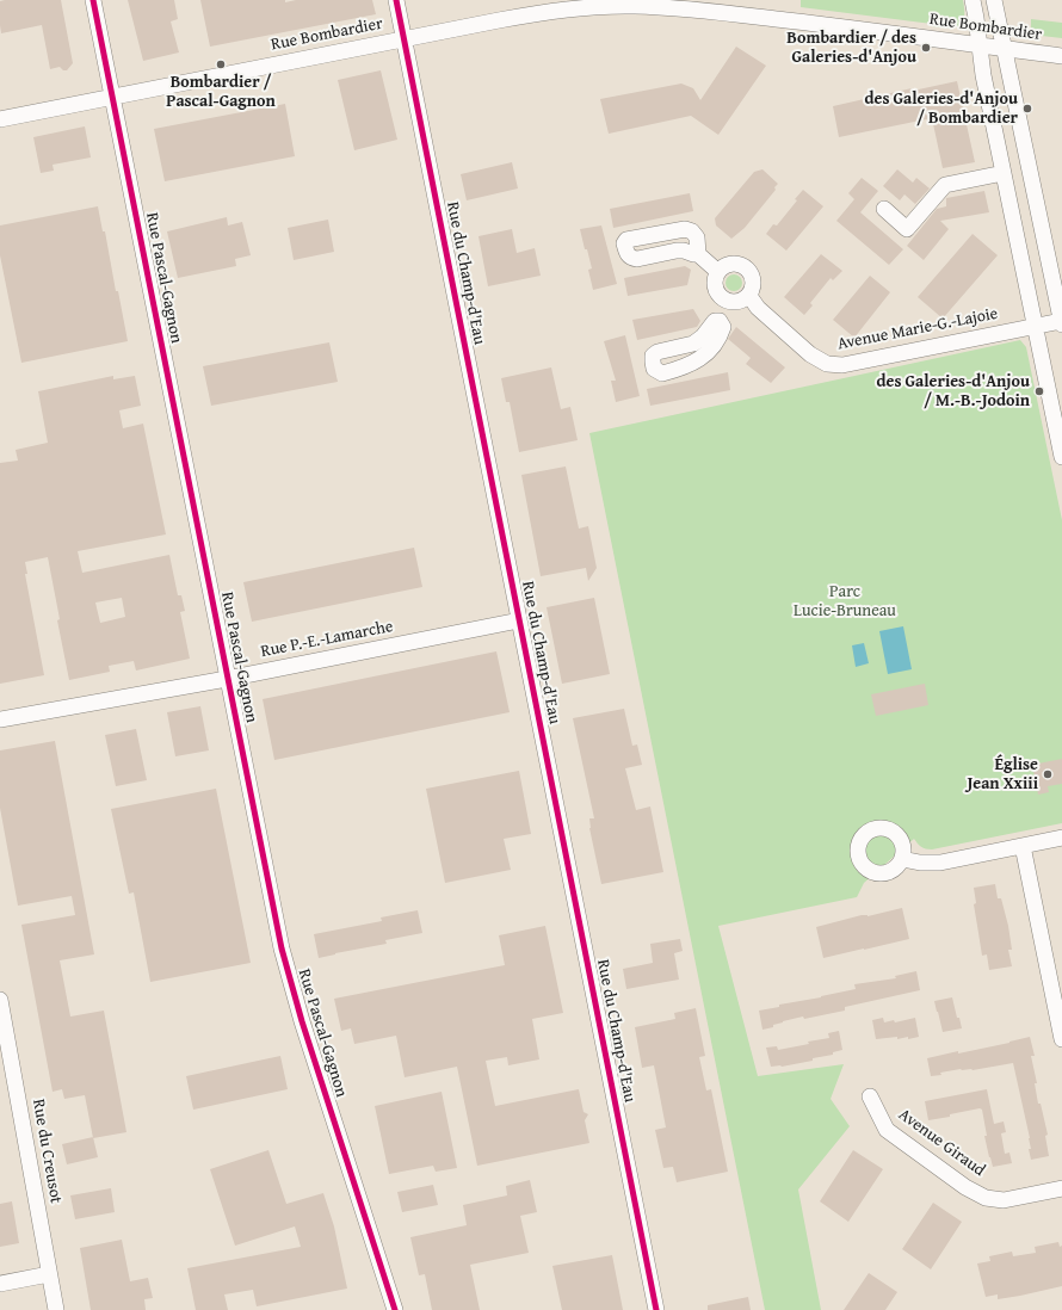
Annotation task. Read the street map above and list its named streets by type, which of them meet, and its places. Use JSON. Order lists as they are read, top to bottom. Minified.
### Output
{"streets":{"street":["Rue Bombardier","Rue du Champ-d'Eau","Rue Pascal-Gagnon","Avenue Marie-G.-Lajoie","Rue P.-E.-Lamarche","Avenue Giraud","Rue du Creusot"]},"crossings":[["Rue Bombardier","Rue du Champ-d'Eau"],["Rue Bombardier","Rue Pascal-Gagnon"],["Rue du Champ-d'Eau","Rue P.-E.-Lamarche"],["Rue Pascal-Gagnon","Rue P.-E.-Lamarche"]],"parks":["Parc Lucie-Bruneau"],"places":["Bombardier / des Galeries-d'Anjou","Bombardier / Pascal-Gagnon","des Galeries-d'Anjou / Bombardier","des Galeries-d'Anjou / M.-B.-Jodoin","Église Jean Xxiii"]}
